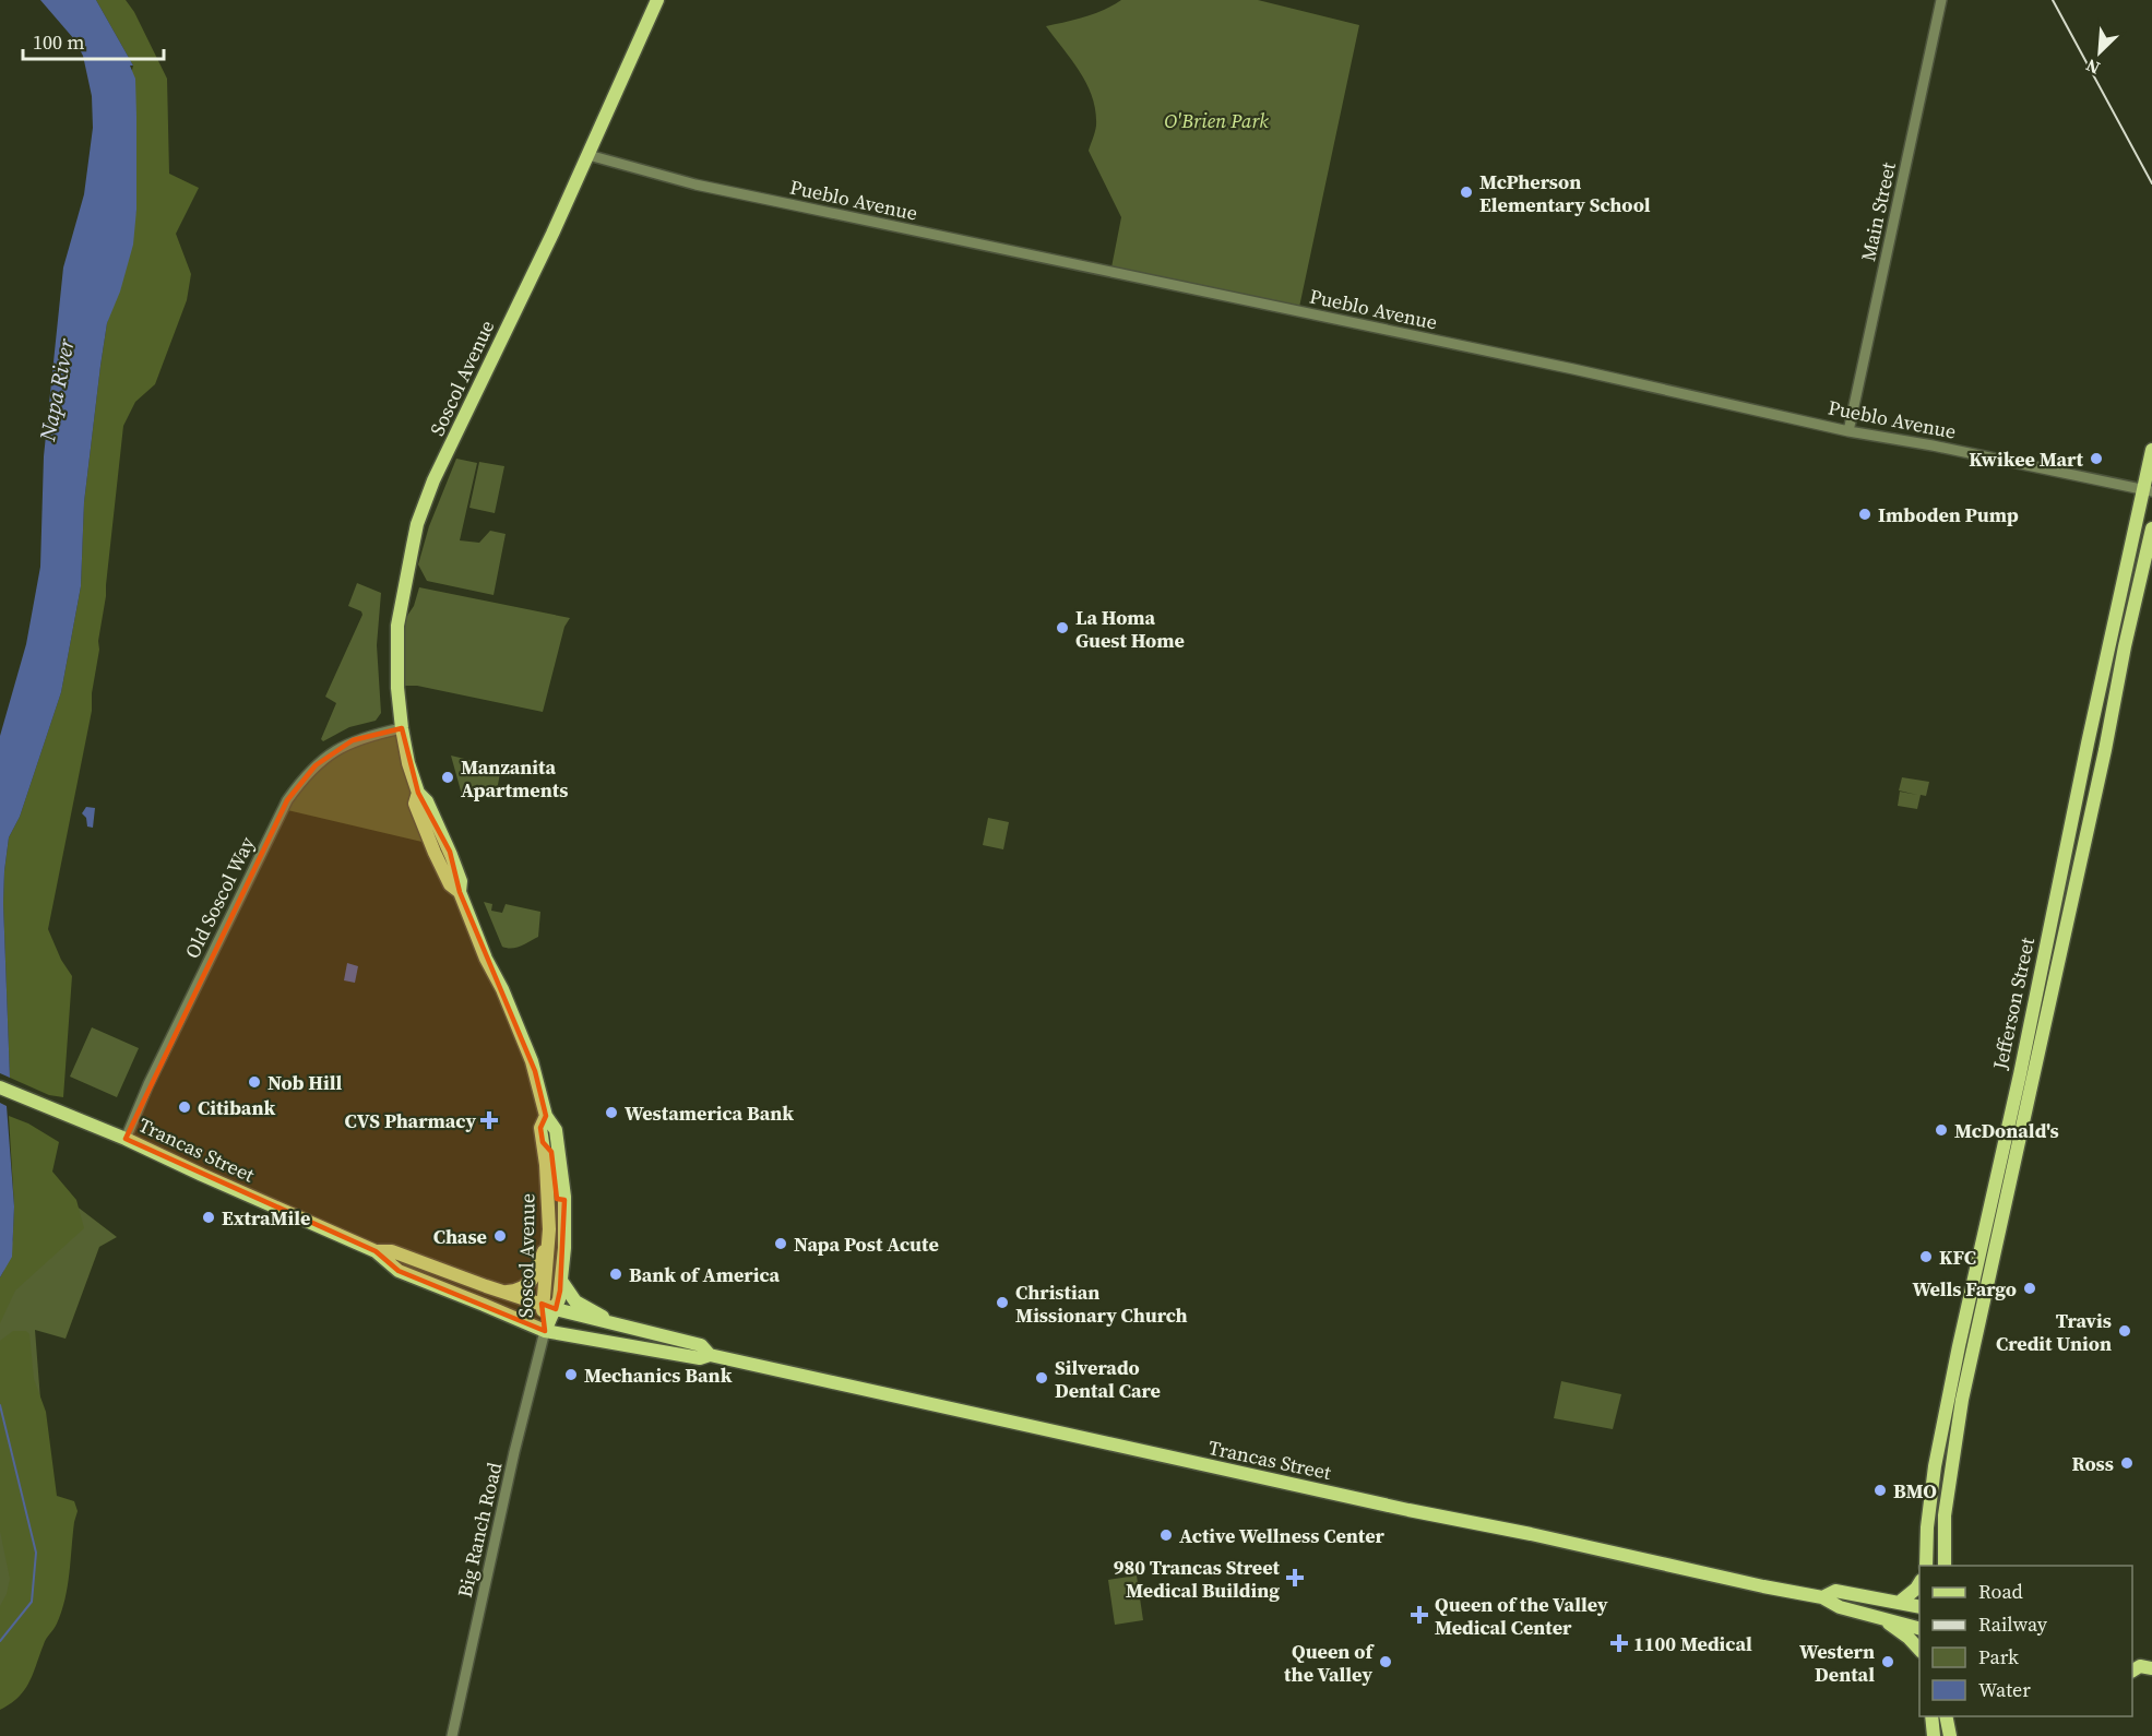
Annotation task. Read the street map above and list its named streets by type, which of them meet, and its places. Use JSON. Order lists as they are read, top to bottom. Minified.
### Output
{"streets":{"main road":["Soscol Avenue","Jefferson Street","Trancas Street"],"street":["Pueblo Avenue","Main Street","Old Soscol Way","Big Ranch Road"]},"crossings":[["Pueblo Avenue","Main Street"],["Pueblo Avenue","Soscol Avenue"],["Pueblo Avenue","Jefferson Street"],["Soscol Avenue","Old Soscol Way"],["Soscol Avenue","Trancas Street"],["Soscol Avenue","Big Ranch Road"],["Old Soscol Way","Trancas Street"],["Trancas Street","Big Ranch Road"]],"water":["Napa River"],"parks":["O'Brien Park"],"places":{"other":["McPherson Elementary School","Kwikee Mart","Imboden Pump","La Homa Guest Home","Manzanita Apartments","Nob Hill","Citibank","Westamerica Bank","McDonald's","ExtraMile","Chase","Napa Post Acute","KFC","Bank of America","Wells Fargo","Christian Missionary Church","Travis Credit Union","Mechanics Bank","Silverado Dental Care","Ross","BMO","Active Wellness Center","Queen of the Valley","Western Dental"],"health":["CVS Pharmacy","980 Trancas Street Medical Building","Queen of the Valley Medical Center","1100 Medical"]},"legend":["Road","Railway","Park","Water"],"scale_bar":"100 m","north":"bottom left"}
